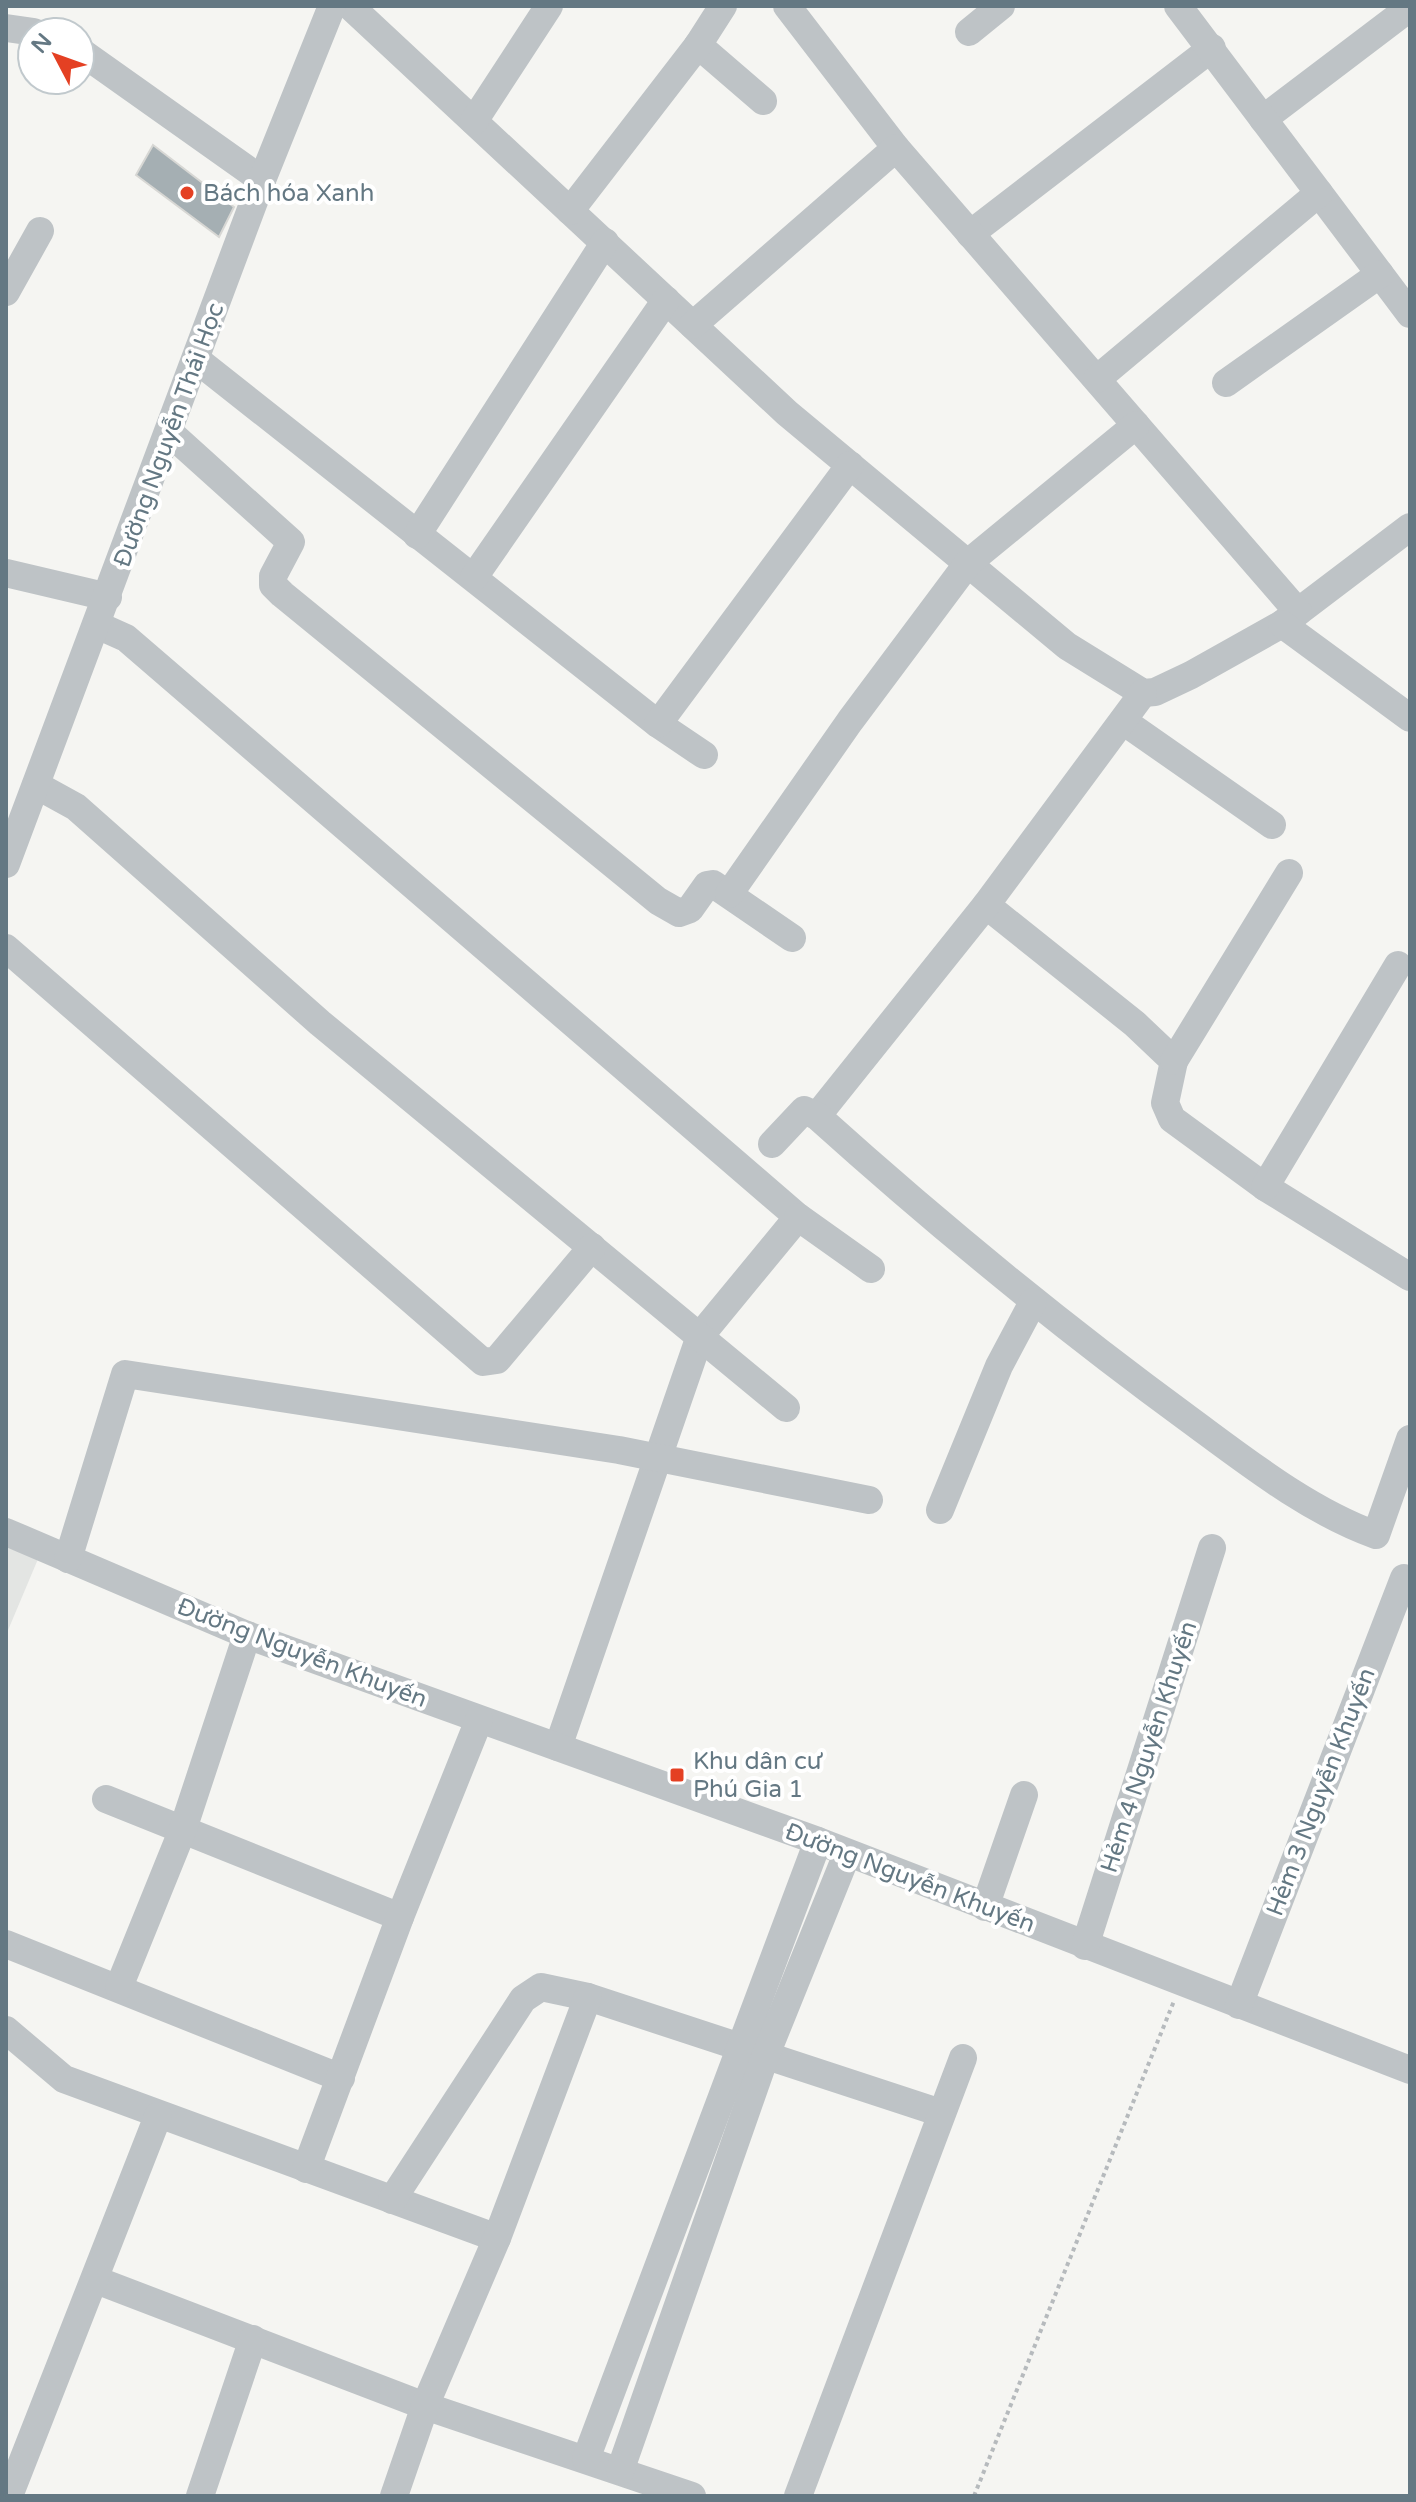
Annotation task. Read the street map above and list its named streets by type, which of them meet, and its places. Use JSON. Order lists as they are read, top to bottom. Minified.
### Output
{"streets":{"street":["Đường Nguyễn Thái Học","Đường Nguyễn Khuyến","Hẻm 4 Nguyễn Khuyến","Hẻm 3 Nguyễn Khuyến"]},"crossings":[["Đường Nguyễn Khuyến","Hẻm 4 Nguyễn Khuyến"],["Đường Nguyễn Khuyến","Hẻm 3 Nguyễn Khuyến"]],"places":{"other":["Bách hóa Xanh"],"transit":["Khu dân cư Phú Gia 1"]},"north":"top left"}
